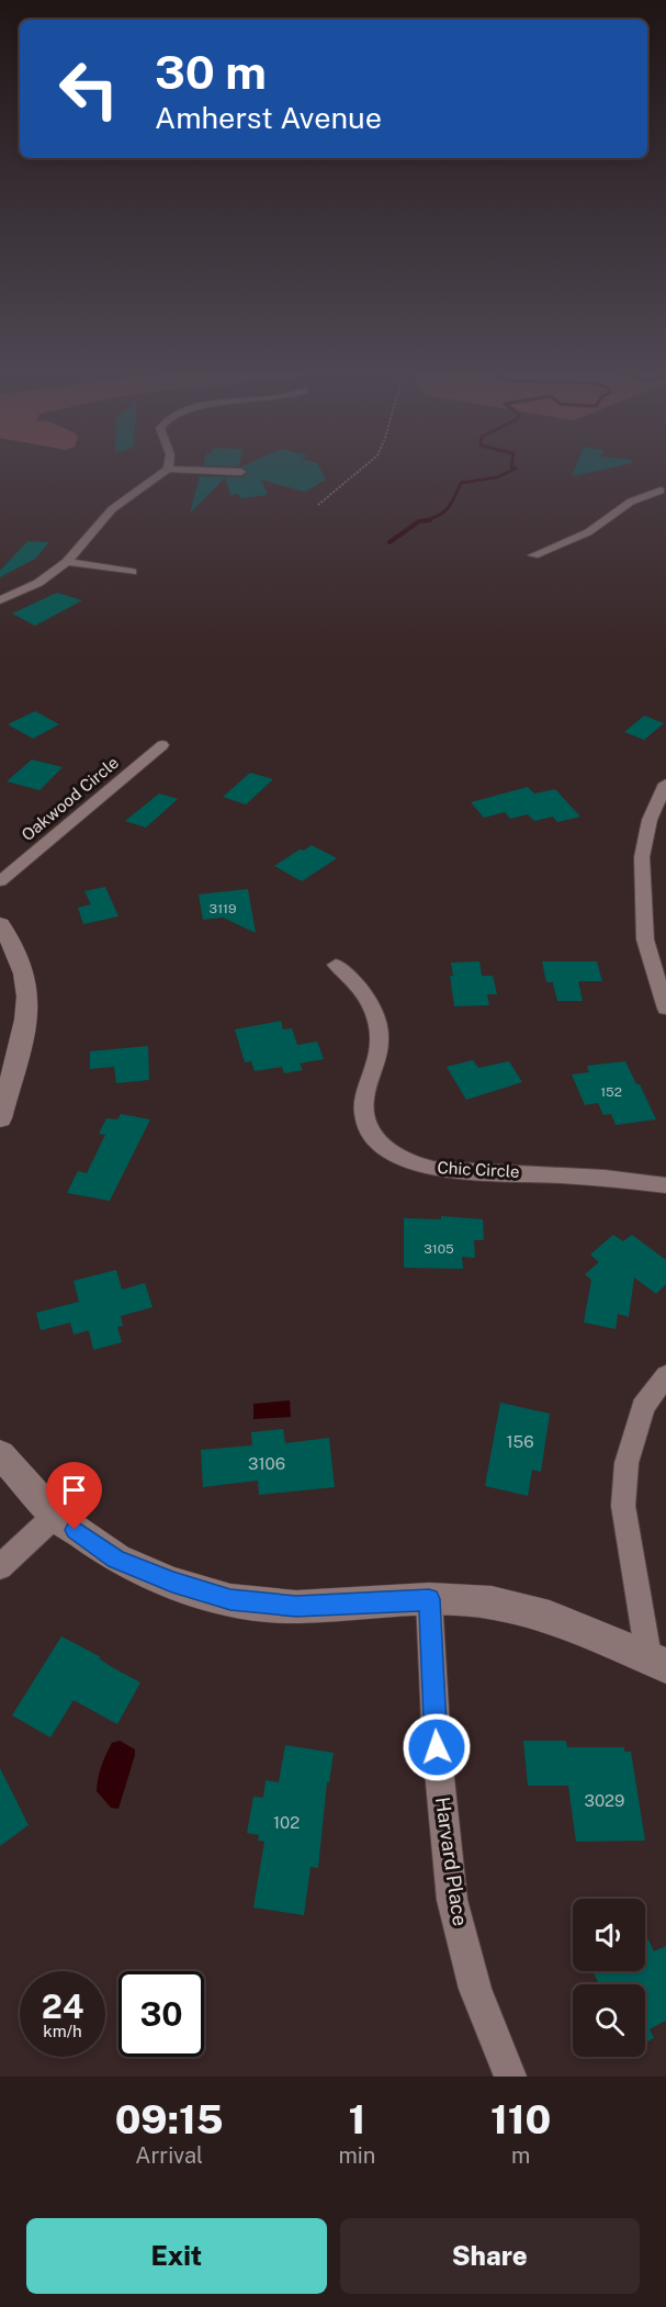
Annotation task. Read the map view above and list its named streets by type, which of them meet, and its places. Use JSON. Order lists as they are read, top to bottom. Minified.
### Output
{"streets":{"street":["Oakwood Circle","Chic Circle","Harvard Place"]},"house_numbers":["3119","152","3105","156","3106","3029","102"],"page":{"turn":["30 m","Amherst Avenue"],"speed":"24 km/h","limit":"30","eta":["09:15","Arrival","1","min","110","m"],"buttons":["Exit","Share"]}}
